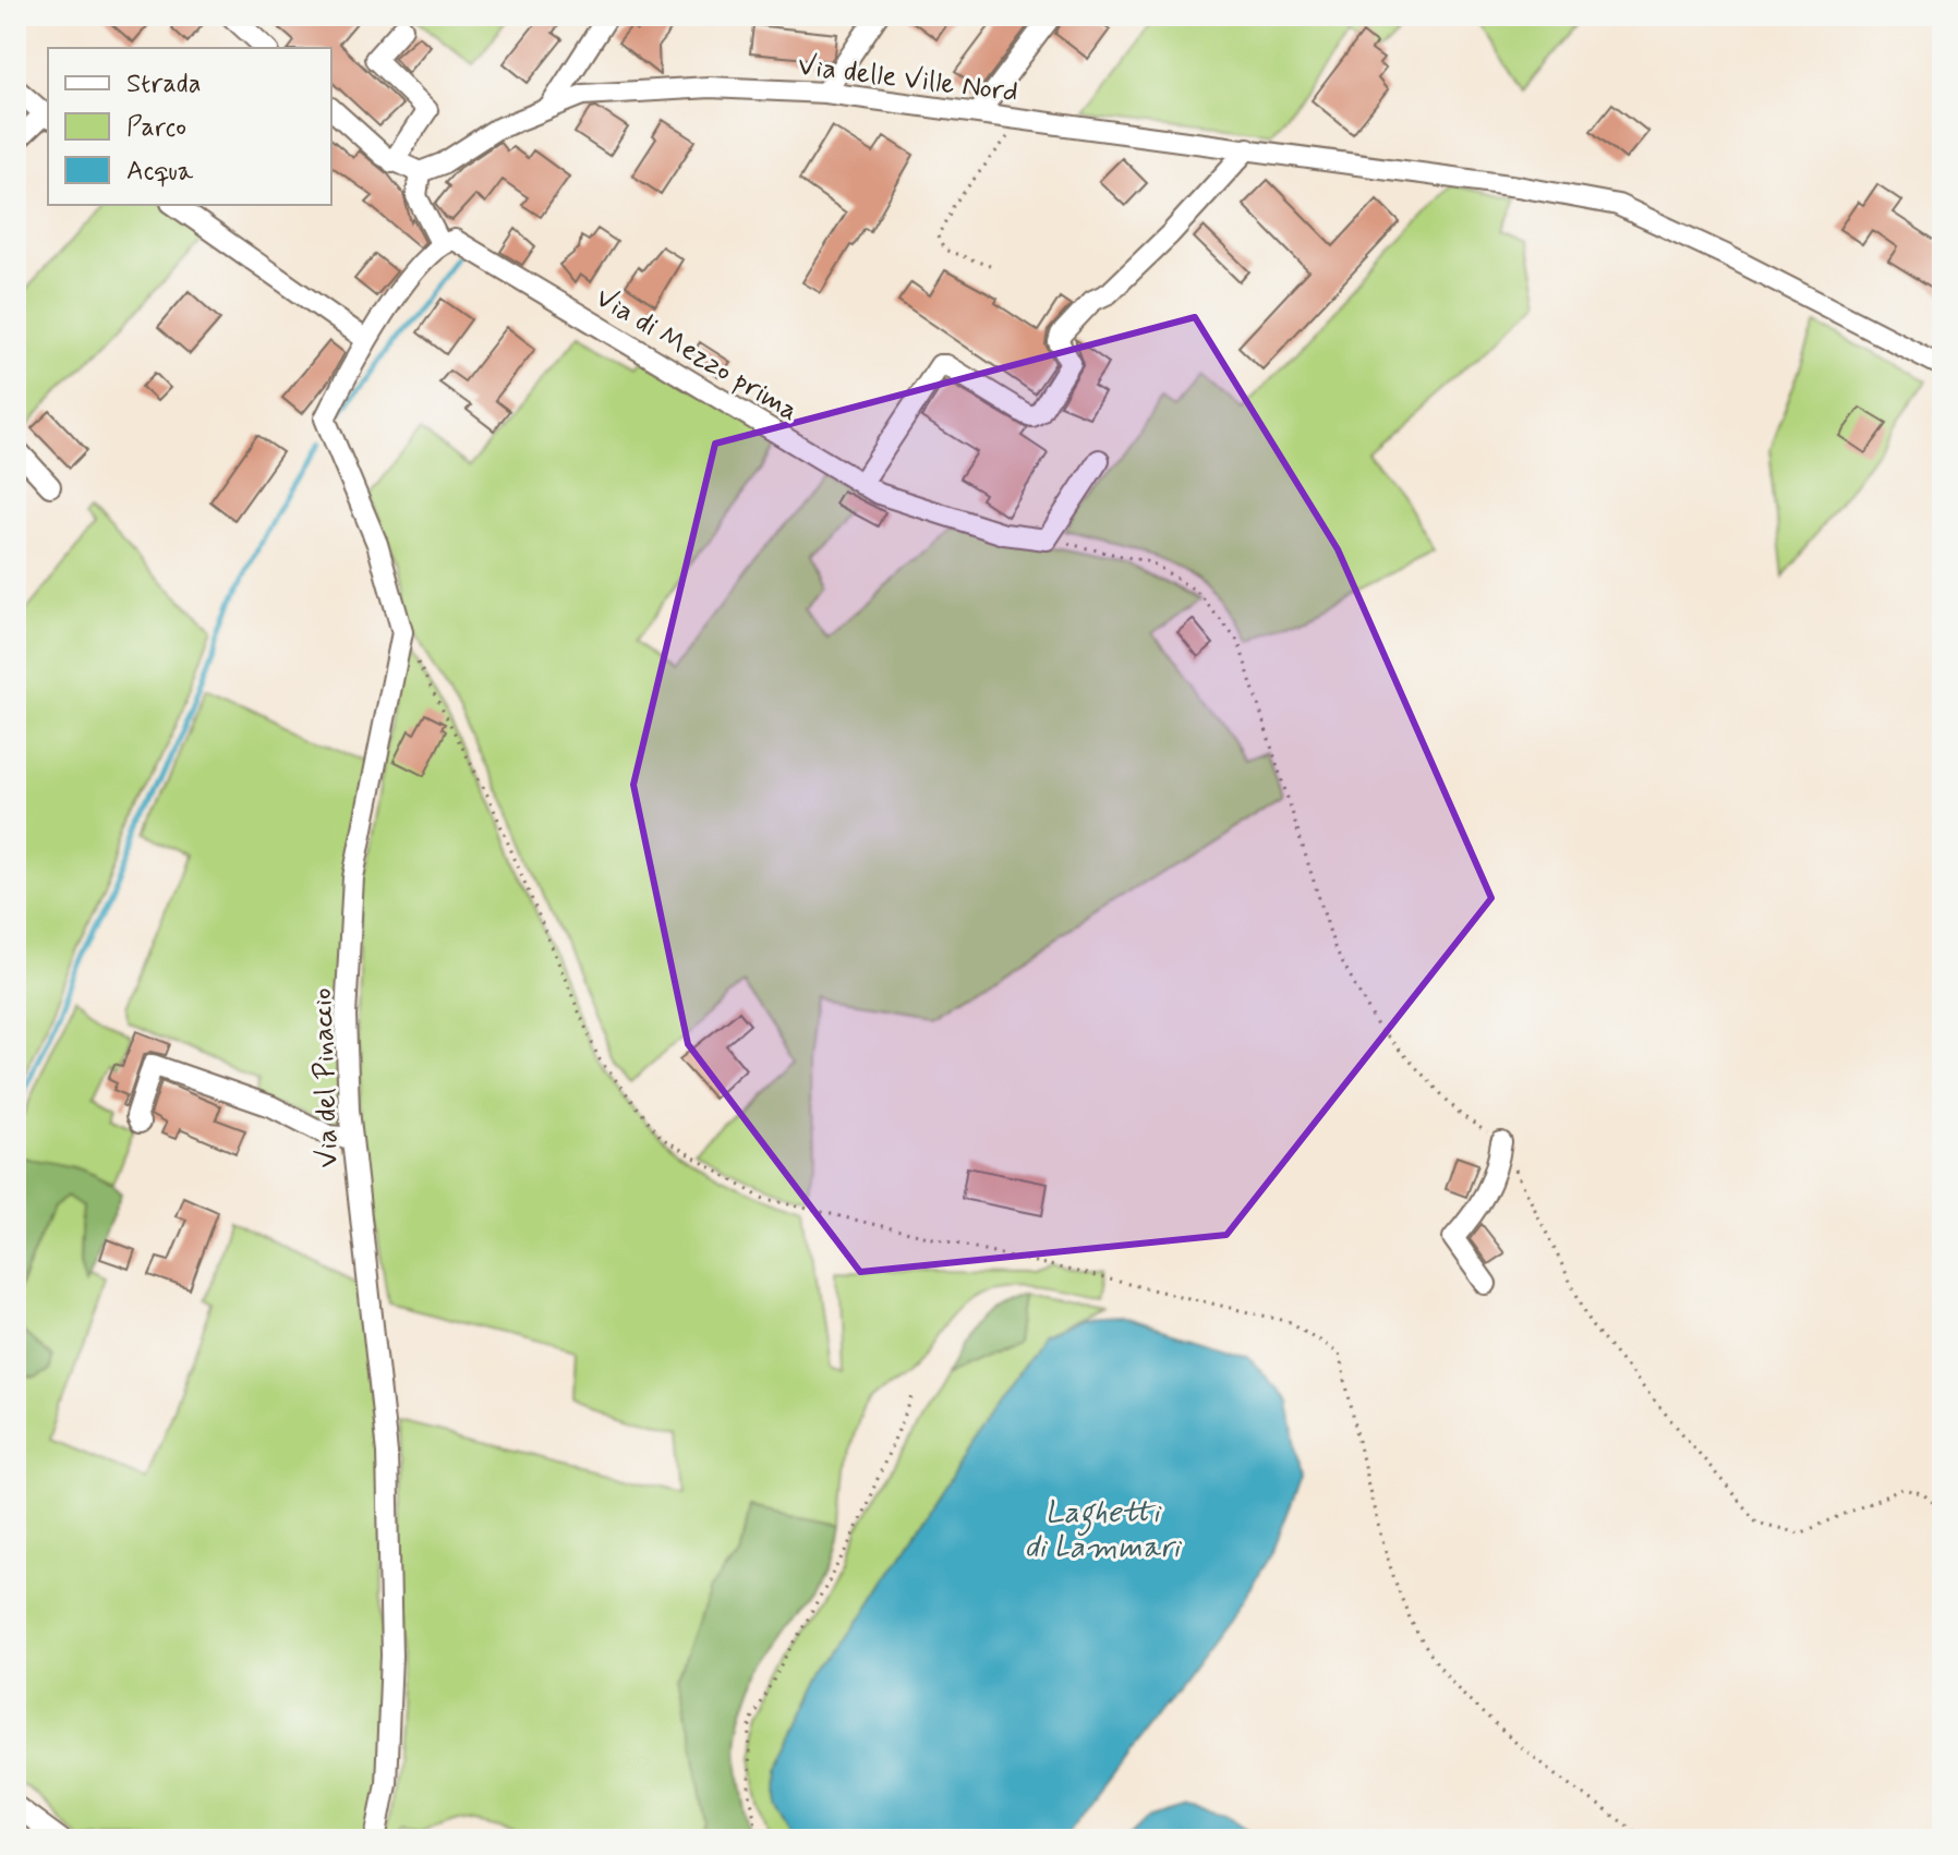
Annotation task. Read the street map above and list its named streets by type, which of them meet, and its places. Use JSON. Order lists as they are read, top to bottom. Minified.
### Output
{"streets":{"street":["Via delle Ville Nord","Via di Mezzo prima","Via del Pinaccio"]},"water":["Laghetti di Lammari"],"legend":["Strada","Parco","Acqua"]}
